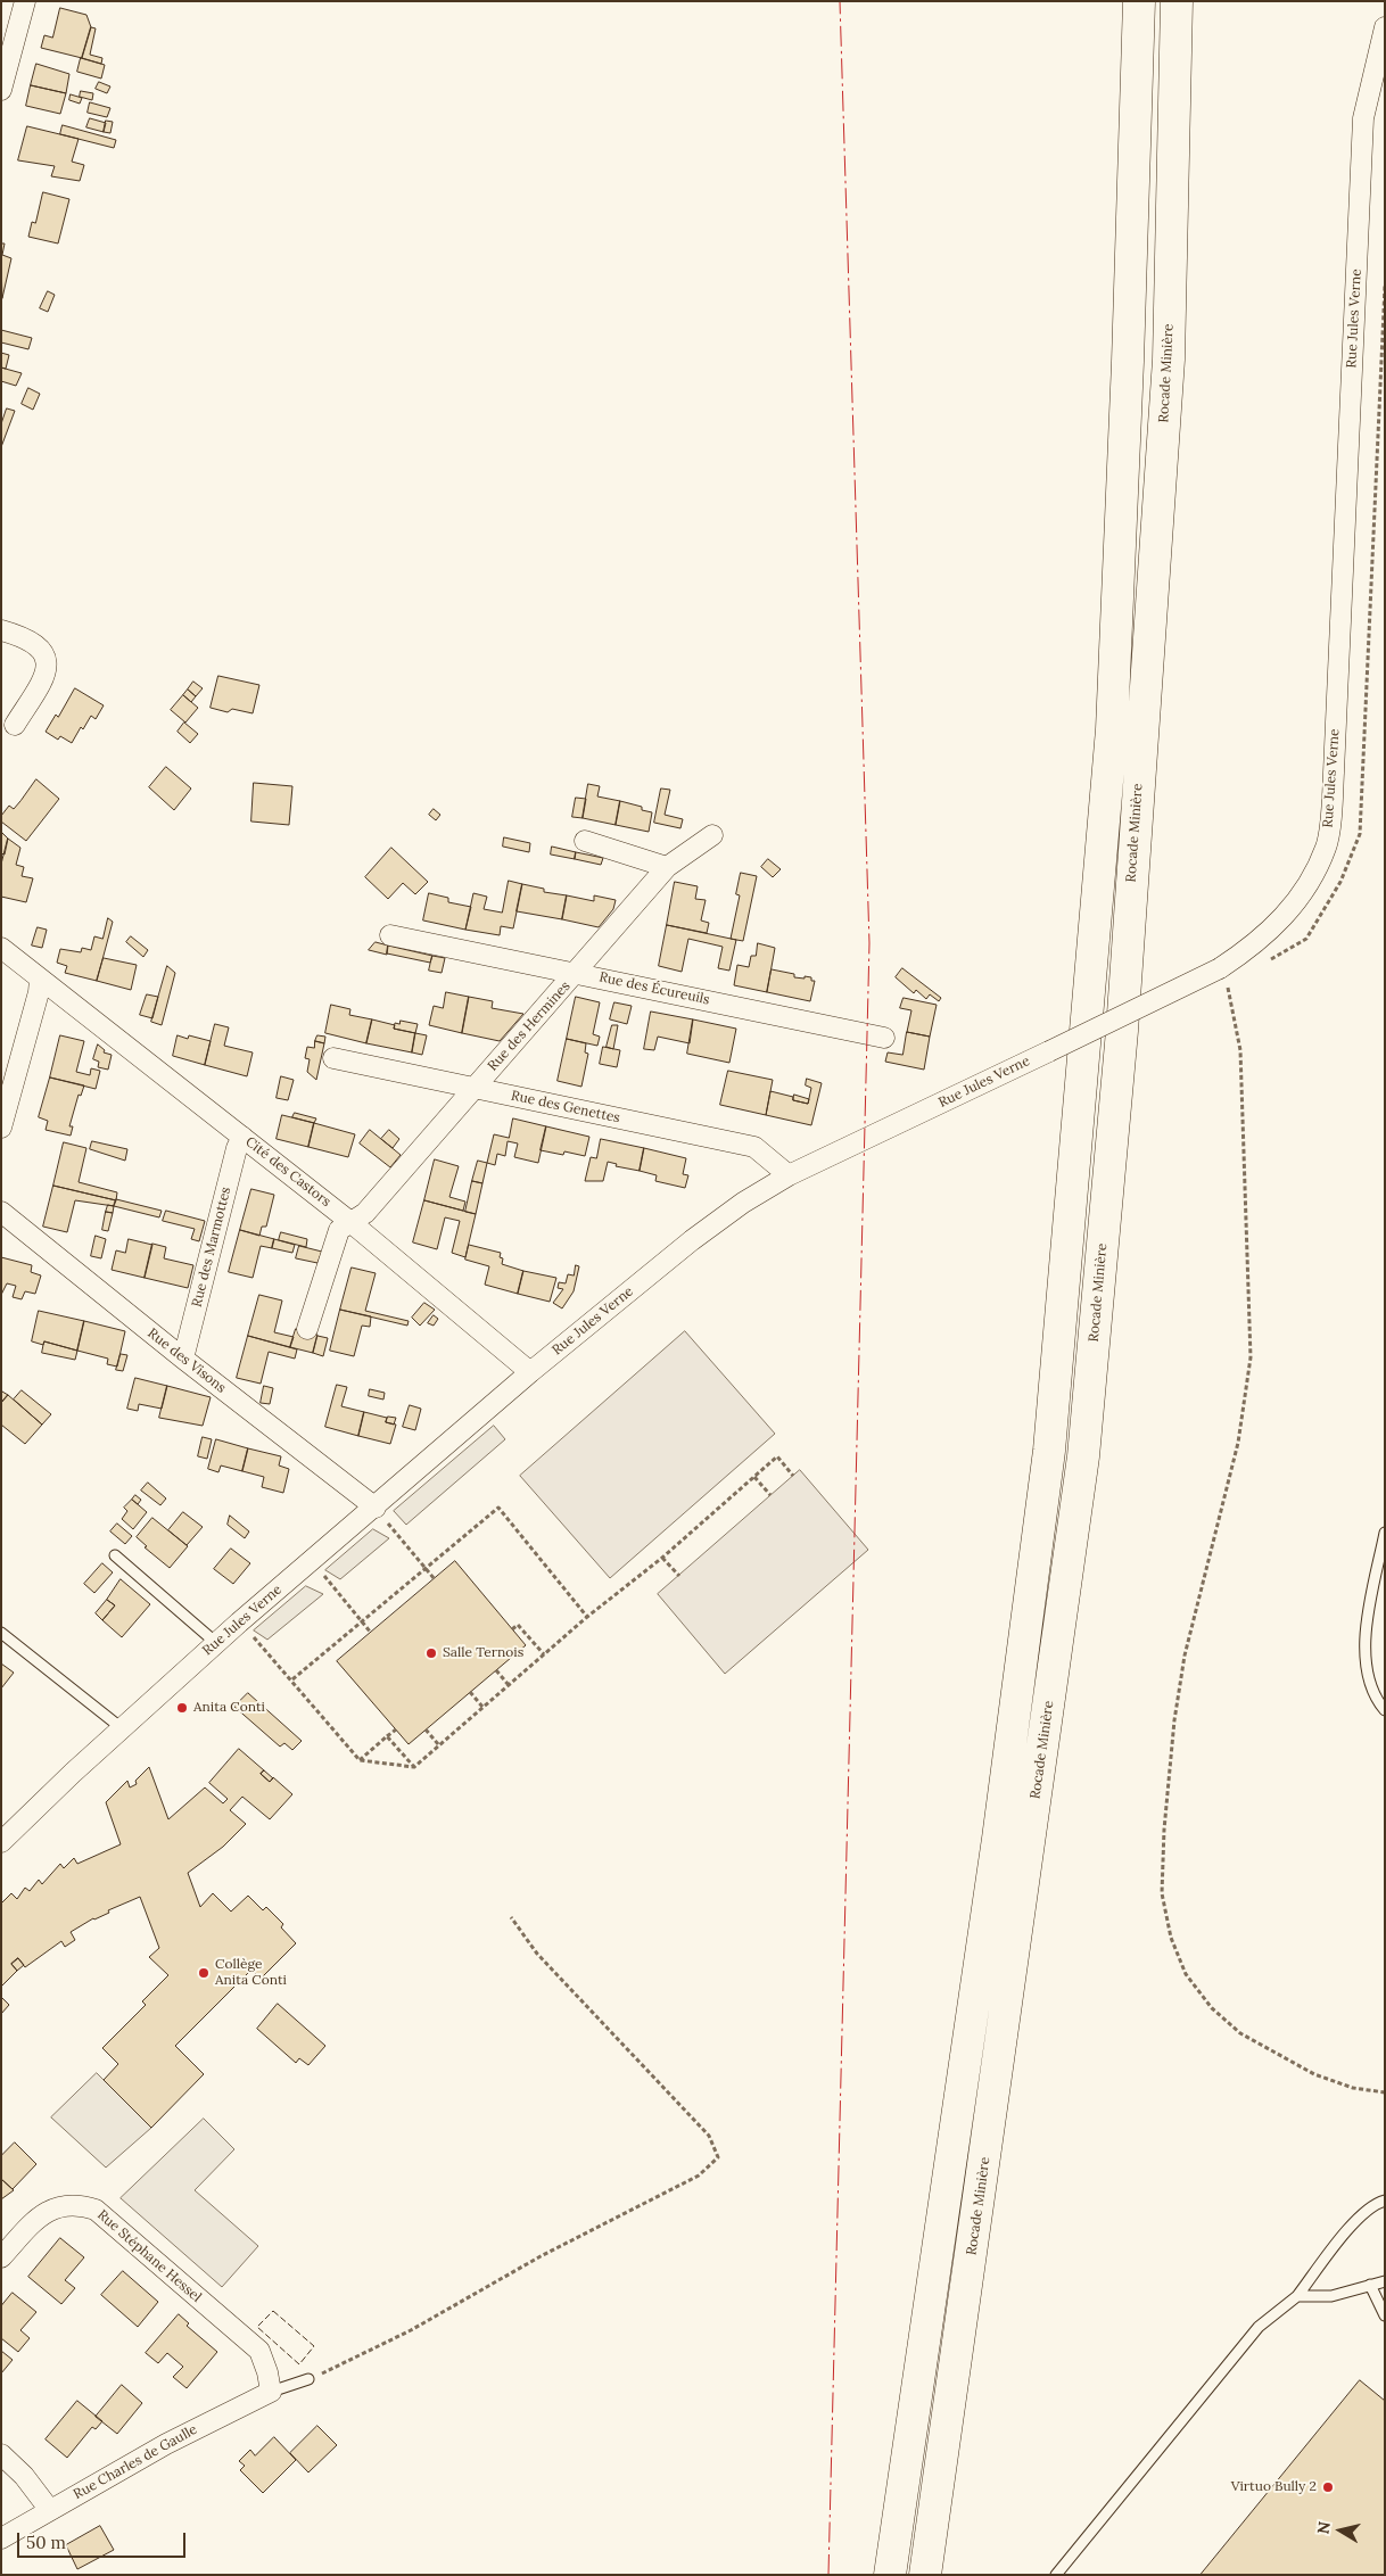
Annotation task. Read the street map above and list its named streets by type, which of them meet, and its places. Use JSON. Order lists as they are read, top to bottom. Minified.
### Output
{"streets":{"highway":["Rocade Minière"],"street":["Rue Jules Verne","Rue des Écureuils","Rue des Hermines","Rue des Genettes","Cité des Castors","Rue des Marmottes","Rue des Visons","Rue Stéphane Hessel","Rue Charles de Gaulle"]},"crossings":[["Rue Jules Verne","Rue des Genettes"],["Rue Jules Verne","Cité des Castors"],["Rue Jules Verne","Rue des Visons"],["Rue des Écureuils","Rue des Hermines"],["Rue des Hermines","Rue des Genettes"],["Rue des Hermines","Cité des Castors"],["Cité des Castors","Rue des Marmottes"],["Rue des Marmottes","Rue des Visons"],["Rue Stéphane Hessel","Rue Charles de Gaulle"]],"places":["Salle Ternois","Anita Conti","Collège Anita Conti","Virtuo Bully 2"],"scale_bar":"50 m","north":"left"}
